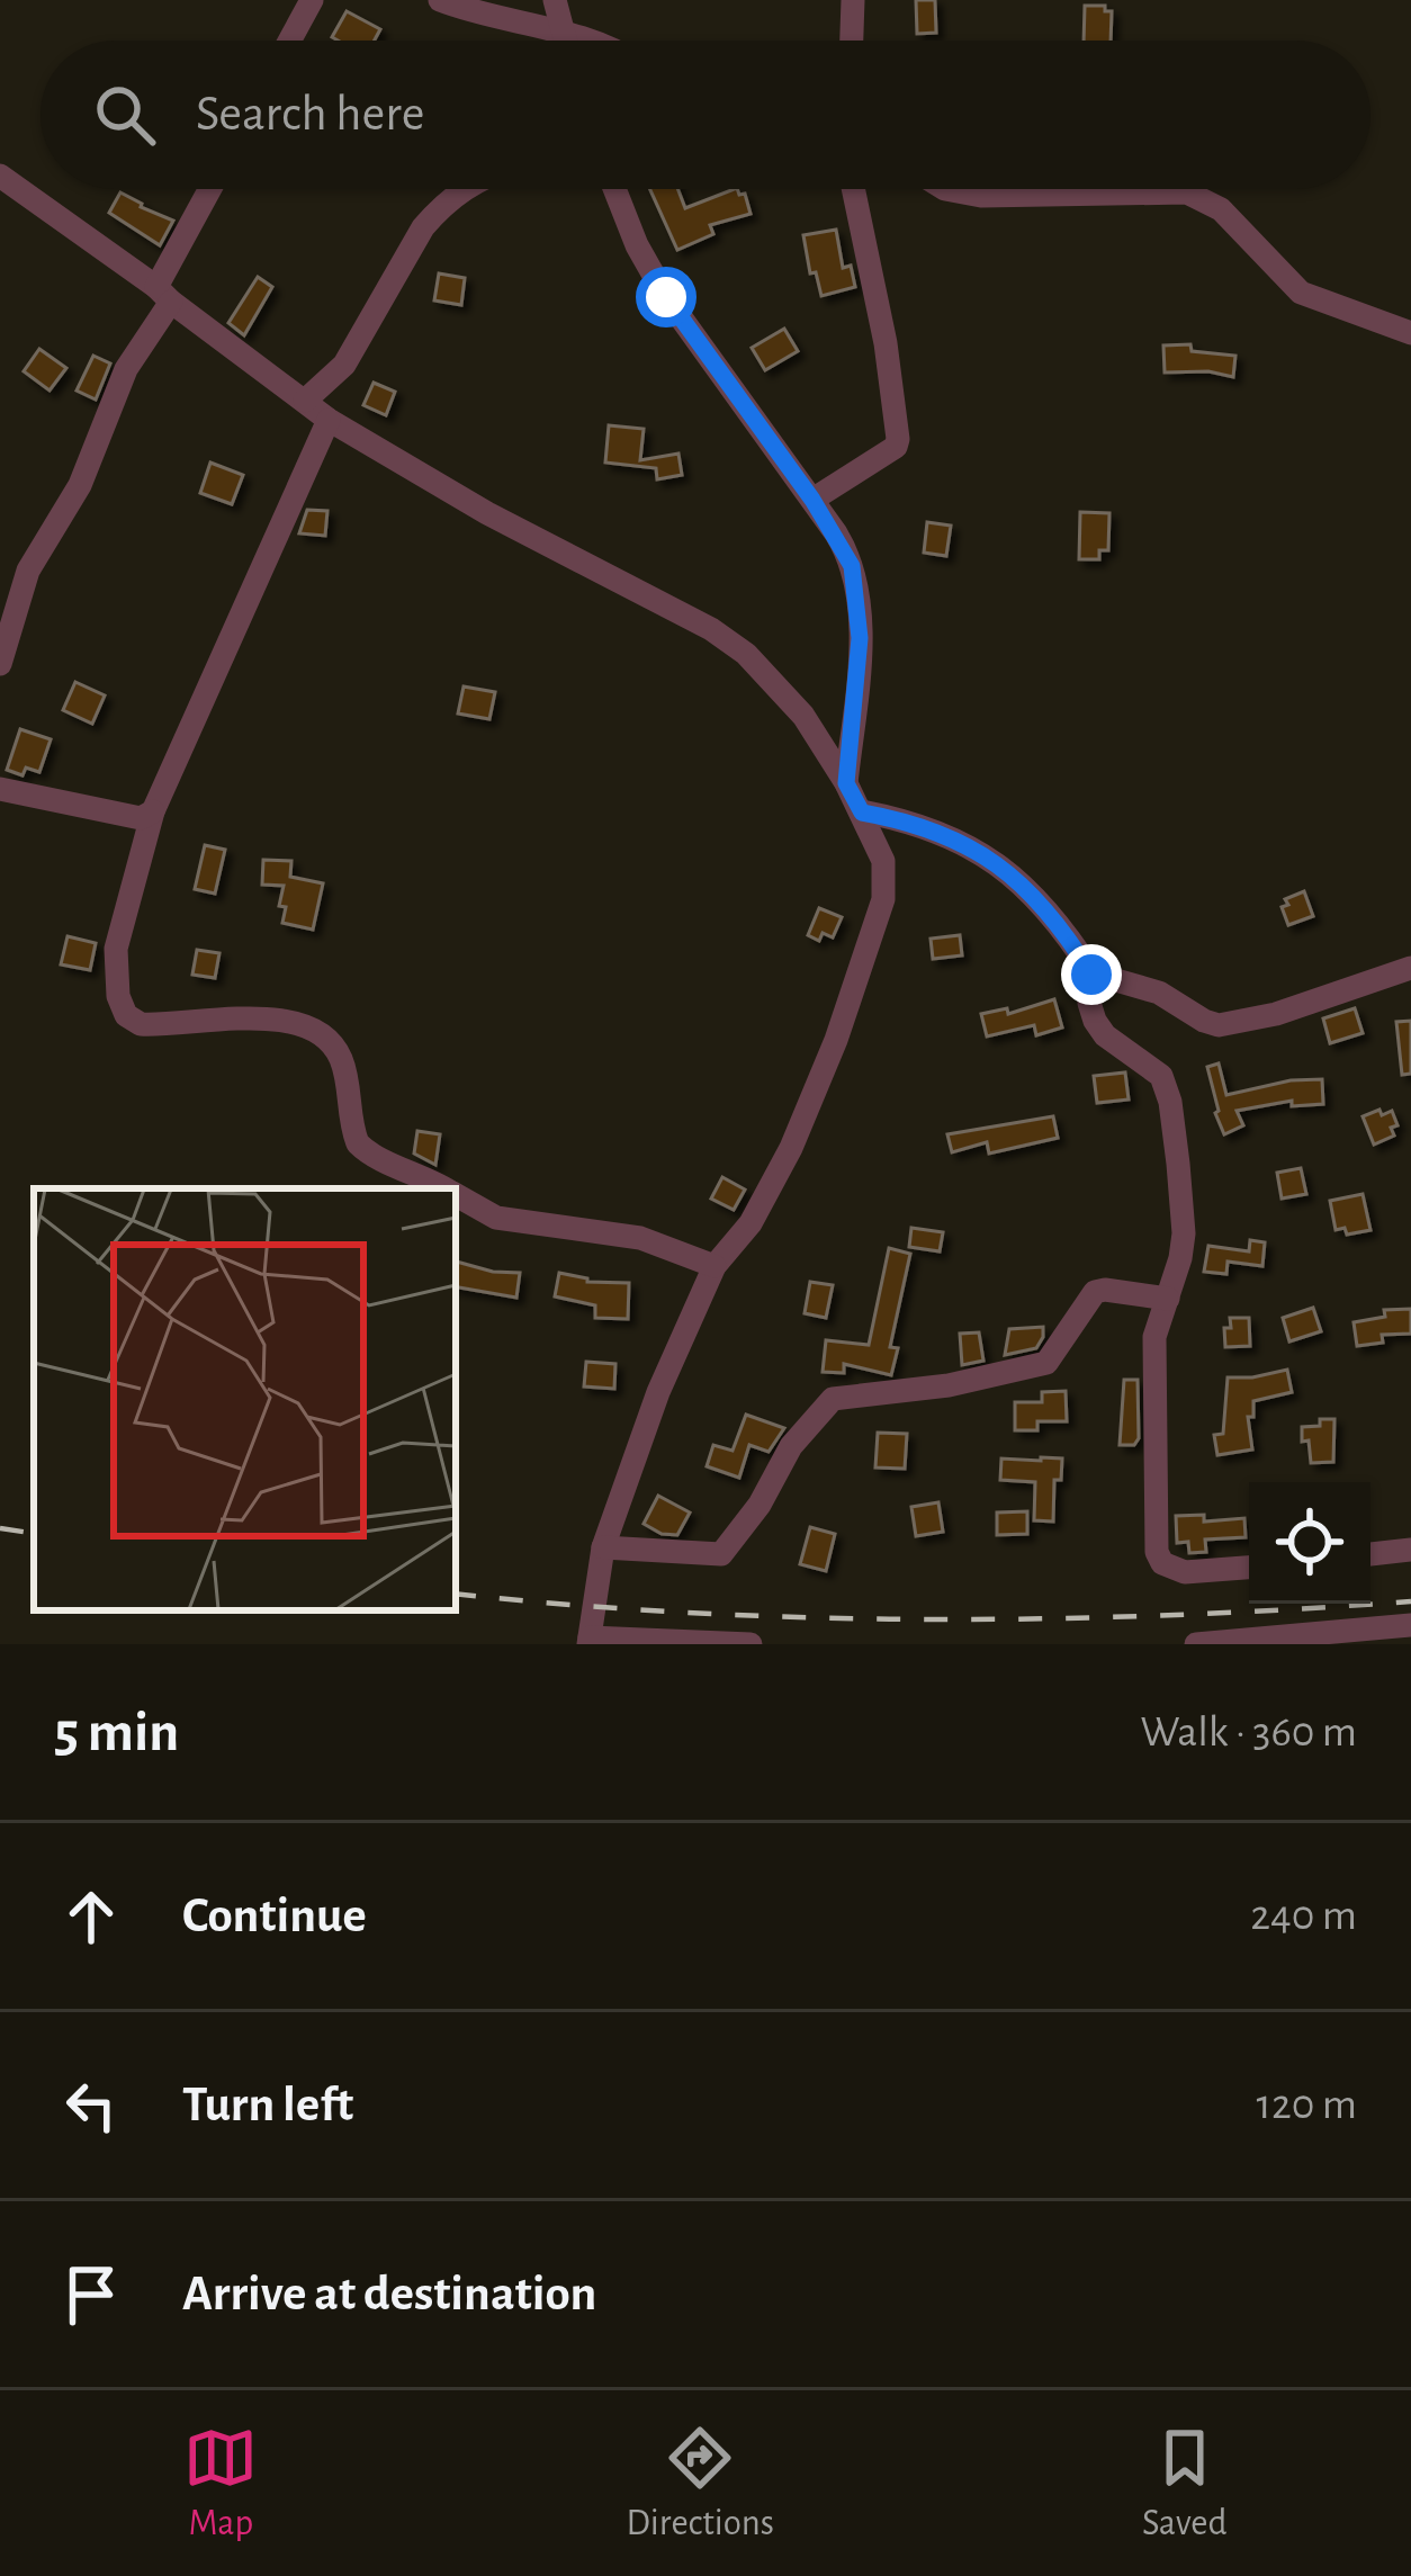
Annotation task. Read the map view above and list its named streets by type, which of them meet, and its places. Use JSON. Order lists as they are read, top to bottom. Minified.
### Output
{"page":{"search":"Search here","heading":["5 min","Walk · 360 m"],"list":[["Continue","240 m"],["Turn left","120 m"],"Arrive at destination"],"nav":["Map","Directions","Saved"]}}
